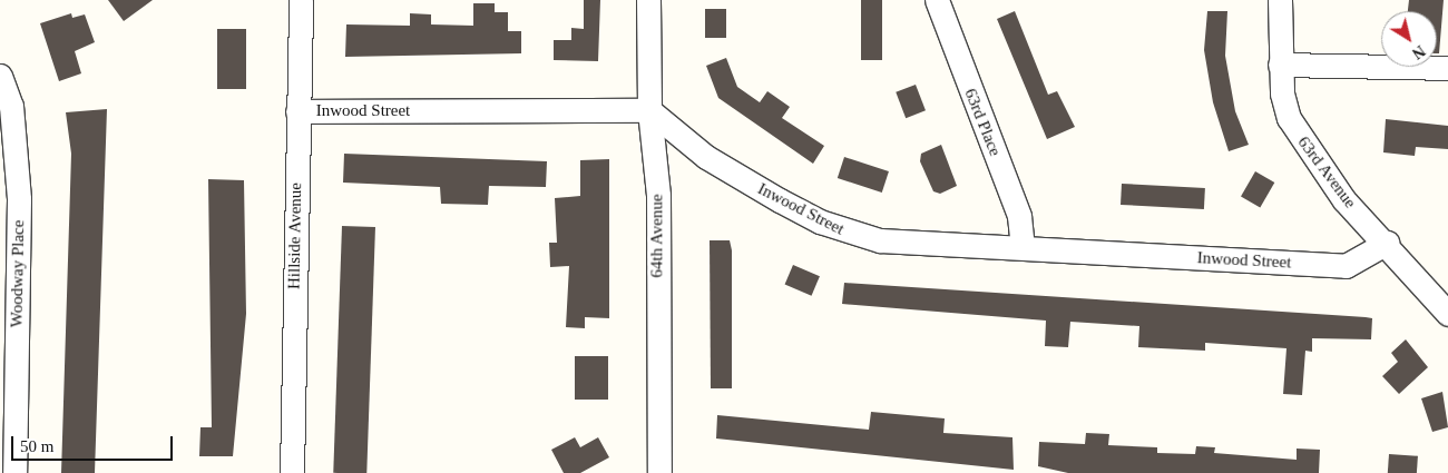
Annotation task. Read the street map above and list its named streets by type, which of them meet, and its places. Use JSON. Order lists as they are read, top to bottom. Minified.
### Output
{"streets":{"street":["Inwood Street","63rd Place","63rd Avenue","Hillside Avenue","64th Avenue","Woodway Place"]},"crossings":[["Inwood Street","63rd Place"],["Inwood Street","63rd Avenue"],["Inwood Street","Hillside Avenue"],["Inwood Street","64th Avenue"]],"scale_bar":"50 m","north":"bottom right"}
